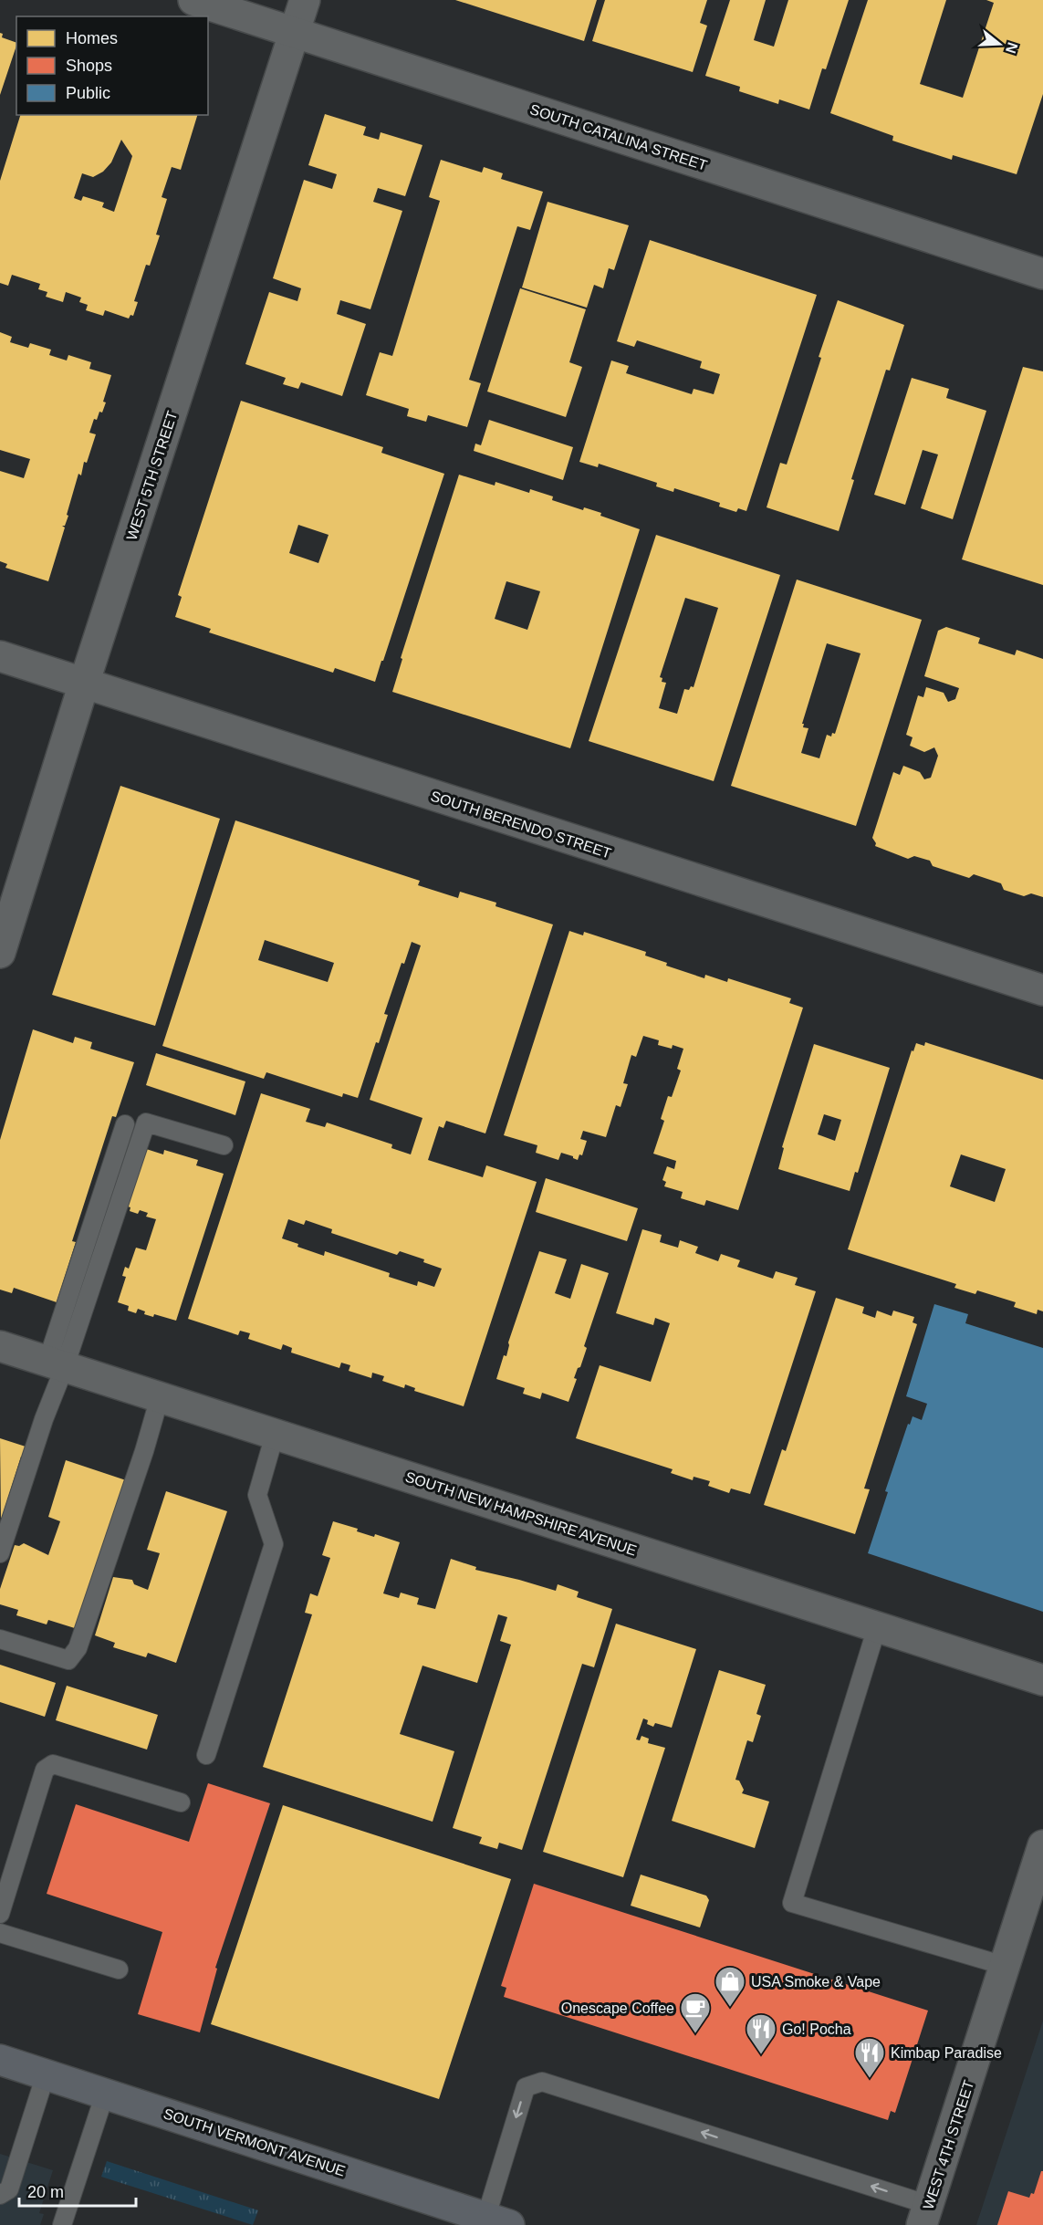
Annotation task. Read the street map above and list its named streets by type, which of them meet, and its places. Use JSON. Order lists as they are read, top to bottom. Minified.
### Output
{"streets":{"main road":["SOUTH VERMONT AVENUE"],"street":["SOUTH CATALINA STREET","WEST 5TH STREET","SOUTH BERENDO STREET","SOUTH NEW HAMPSHIRE AVENUE","WEST 4TH STREET"]},"crossings":[["SOUTH CATALINA STREET","WEST 5TH STREET"],["WEST 5TH STREET","SOUTH BERENDO STREET"]],"places":{"shop":["USA Smoke & Vape"],"cafe":["Onescape Coffee"],"restaurant":["Go! Pocha","Kimbap Paradise"]},"legend":["Homes","Shops","Public"],"scale_bar":"20 m","north":"right"}
